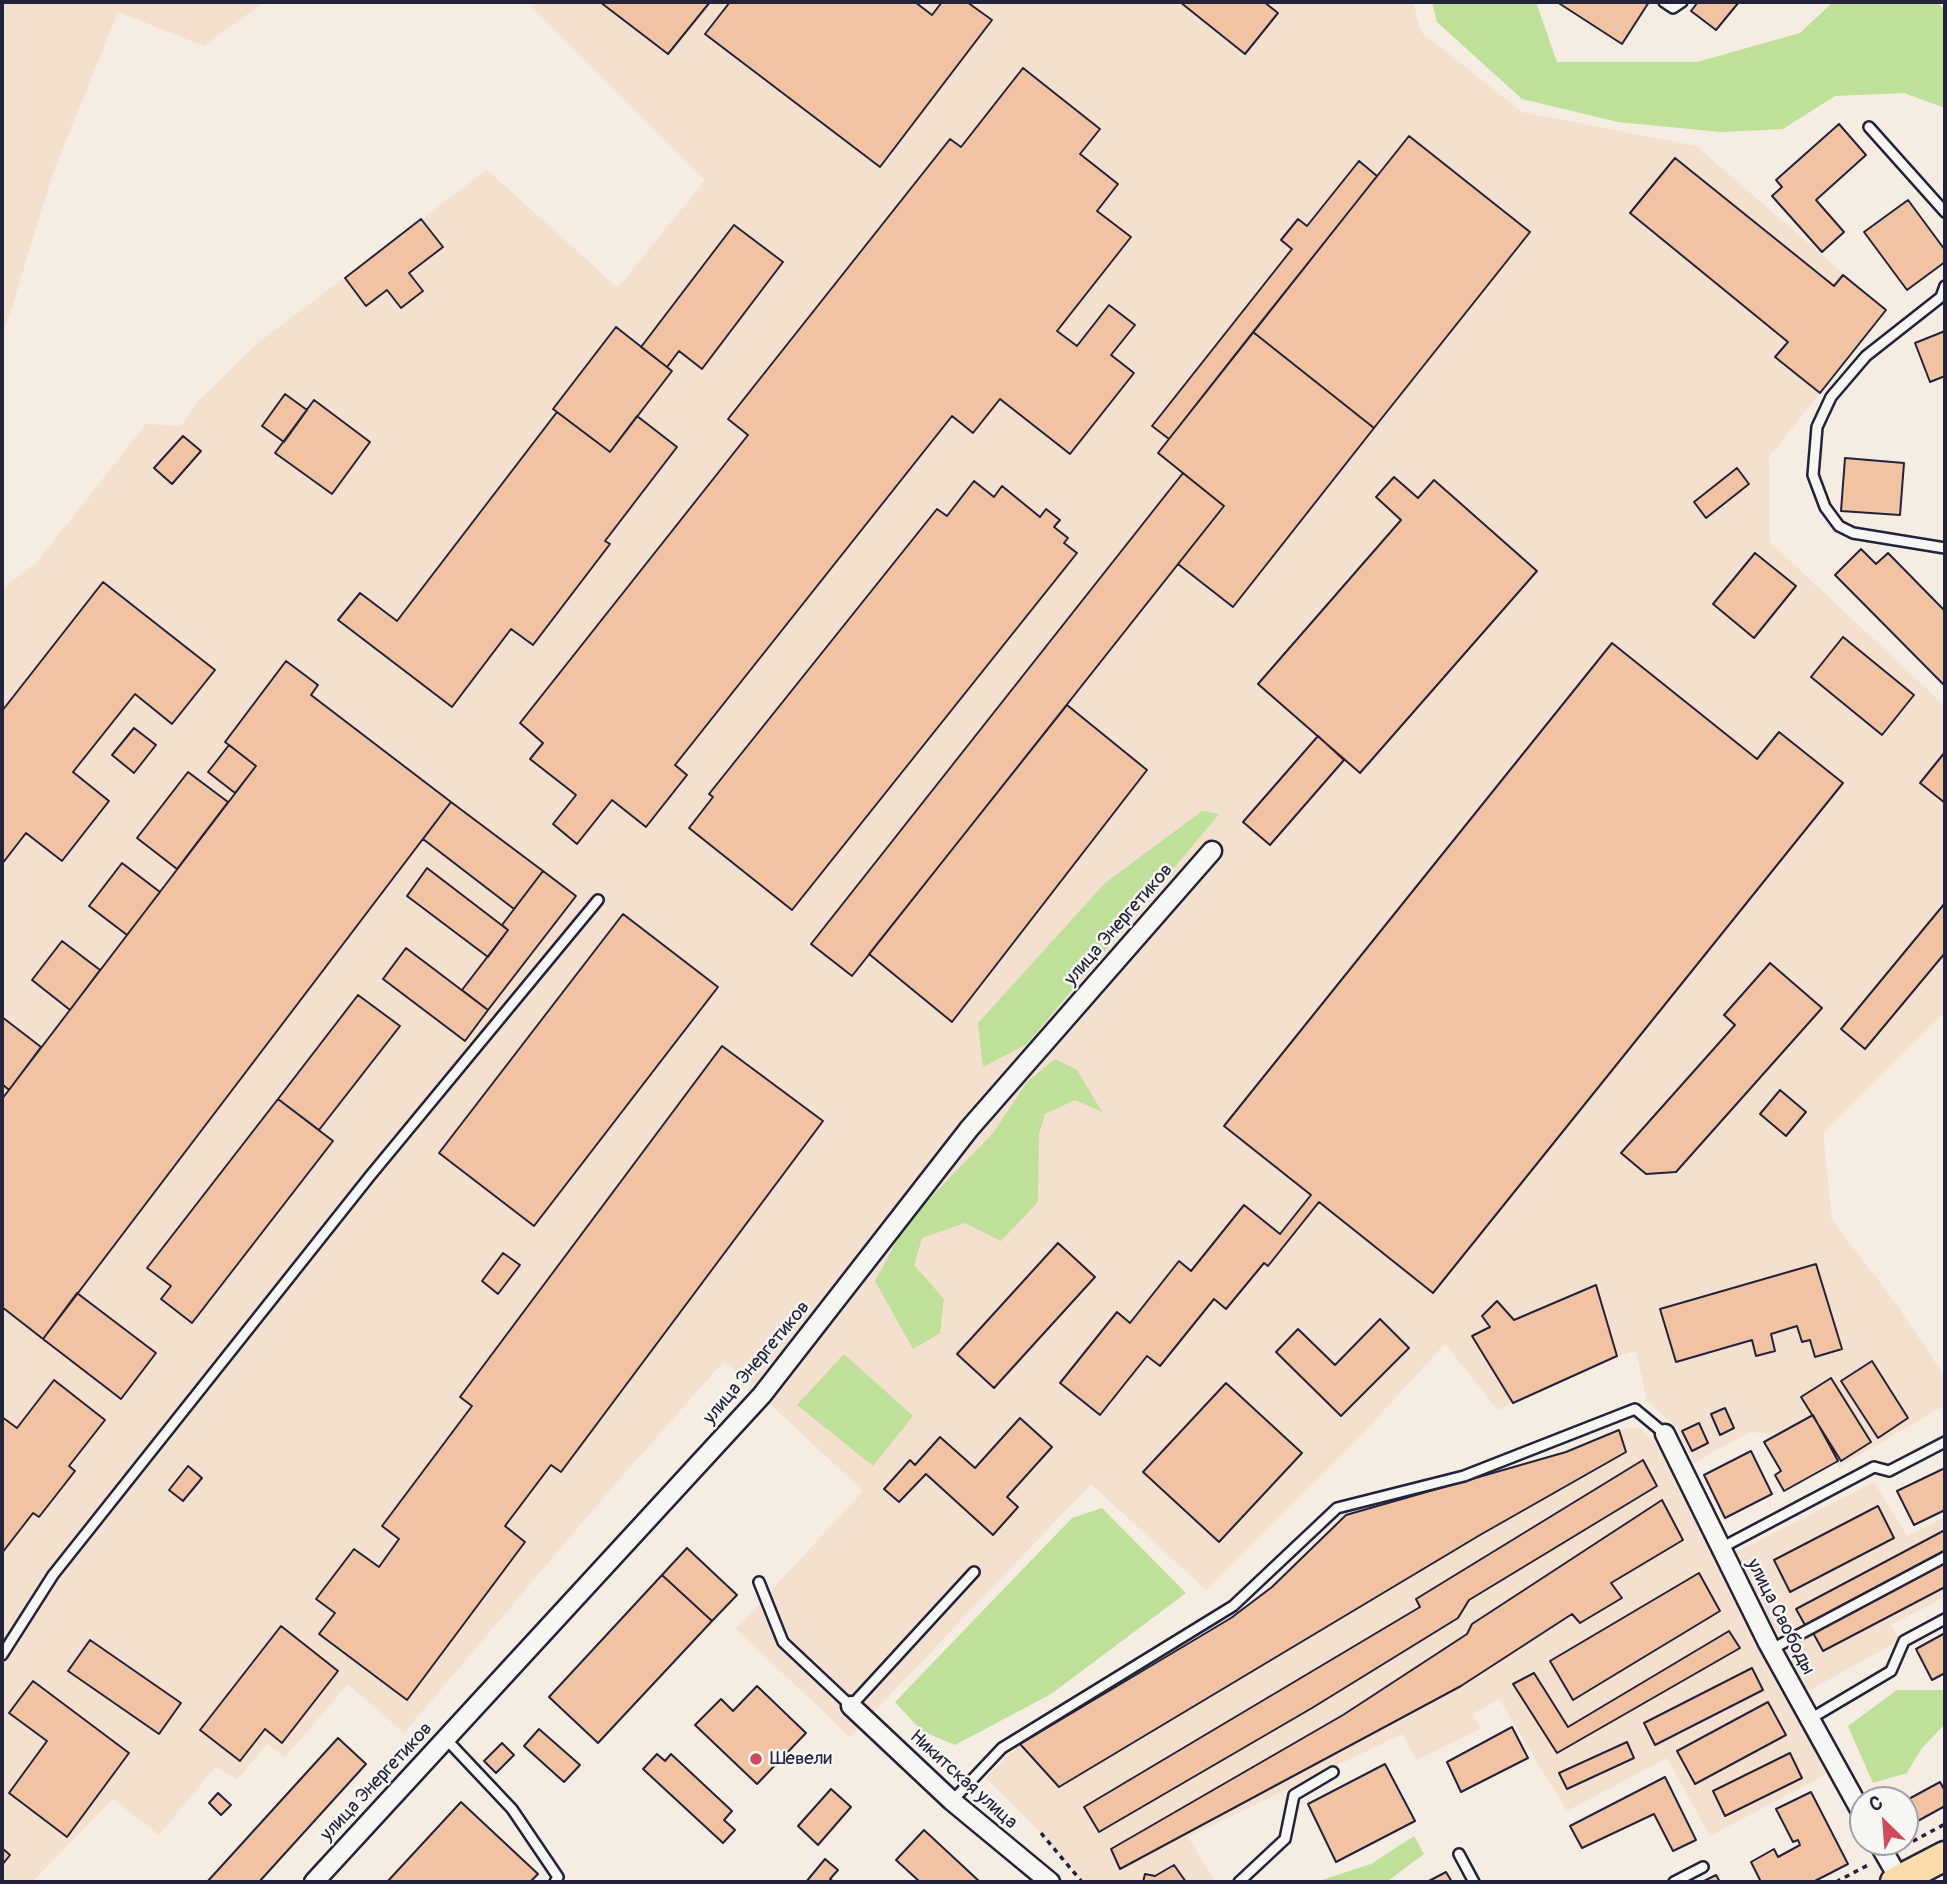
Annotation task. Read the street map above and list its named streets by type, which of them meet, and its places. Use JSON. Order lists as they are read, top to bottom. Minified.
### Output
{"streets":{"street":["улица Энергетиков","улица Свободы","Никитская улица"]},"places":["Шевели"],"north":"top left"}
